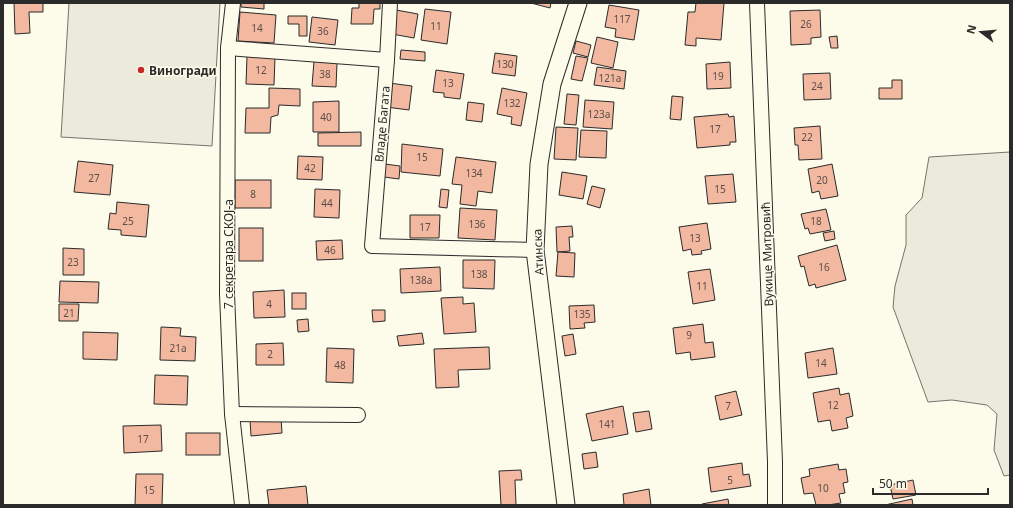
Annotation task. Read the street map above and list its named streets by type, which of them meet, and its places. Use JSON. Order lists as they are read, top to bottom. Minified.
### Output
{"streets":{"street":["Владе Багата","Атинска","7 секретара СКОЈ-а","Вукице Митровић"]},"crossings":[["Владе Багата","Атинска"]],"places":["Виногради"],"house_numbers":["117","26","11","14","36","130","12","38","19","121a","13","24","132","123a","40","17","22","15","42","134","27","20","15","8","44","25","18","136","17","13","46","23","16","138","138a","11","4","21","135","9","21a","2","14","48","12","7","141","17","5","10","15"],"scale_bar":"50 m","north":"left"}
